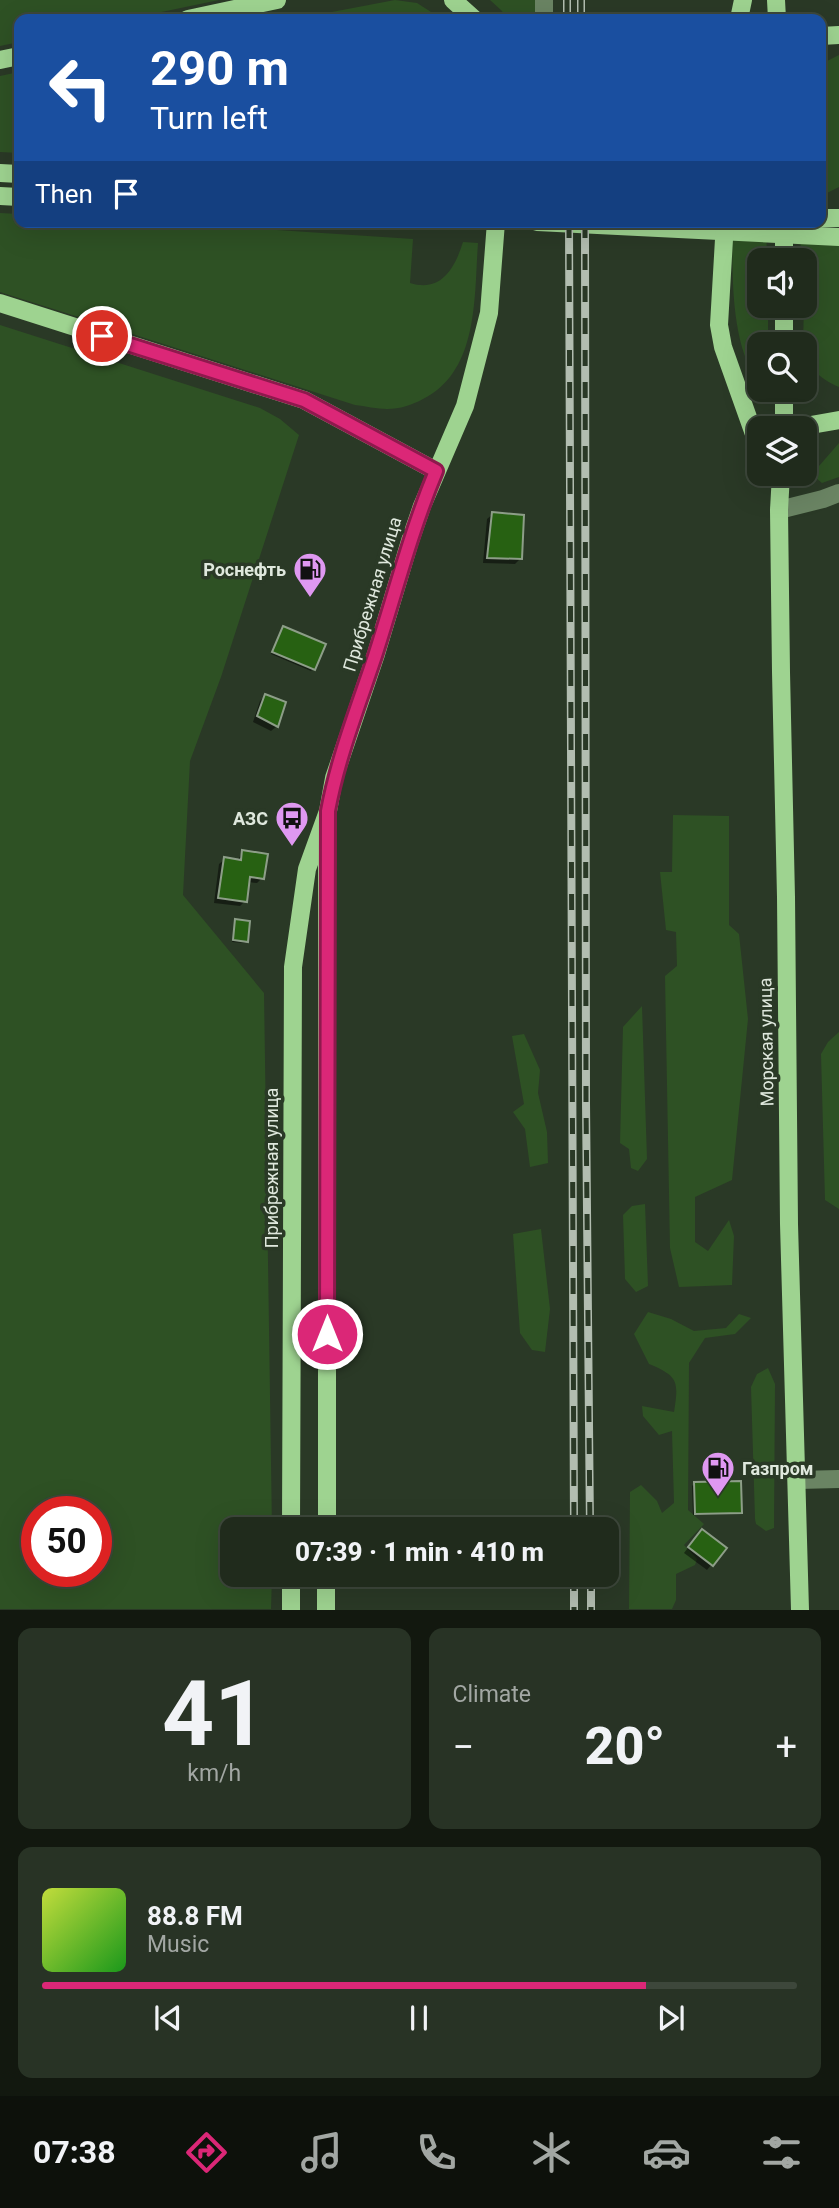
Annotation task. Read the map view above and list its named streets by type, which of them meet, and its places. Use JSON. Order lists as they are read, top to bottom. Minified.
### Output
{"streets":{"main road":["Прибрежная улица","Морская улица"]},"places":{"fuel station":["Роснефть","Газпром"],"bus stop":["АЗС"]},"page":{"turn":["290 m","Turn left"],"then":"Then","limit":"50","trip":"07:39 · 1 min · 410 m","tile":[["41","km/h"],"Climate"],"heat":["−","20°","+"],"song":["88.8 FM","Music"],"tabs":"07:38"}}
